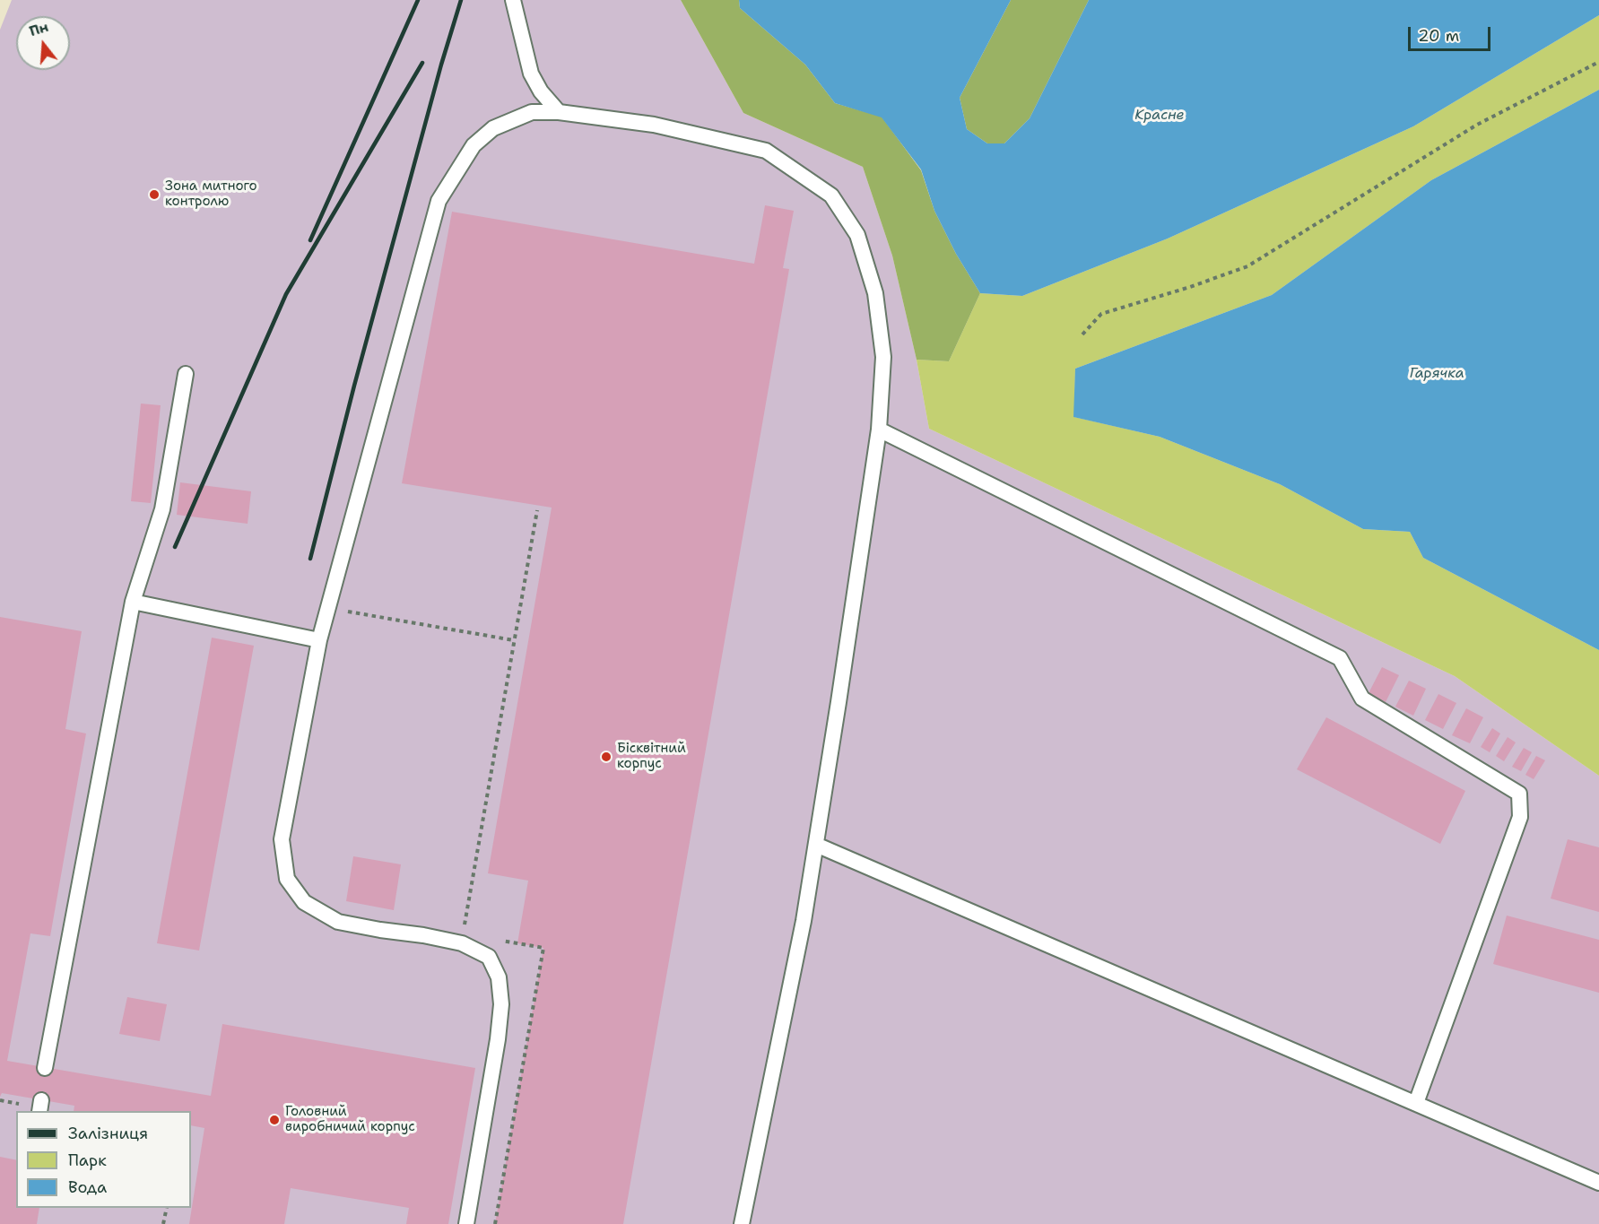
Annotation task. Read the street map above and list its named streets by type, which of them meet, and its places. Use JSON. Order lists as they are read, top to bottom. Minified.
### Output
{"water":["Красне","Гарячка"],"places":["Зона митного контролю","Бісквітний корпус","Головний виробничий корпус"],"legend":["Залізниця","Парк","Вода"],"scale_bar":"20 m","north":"top"}
